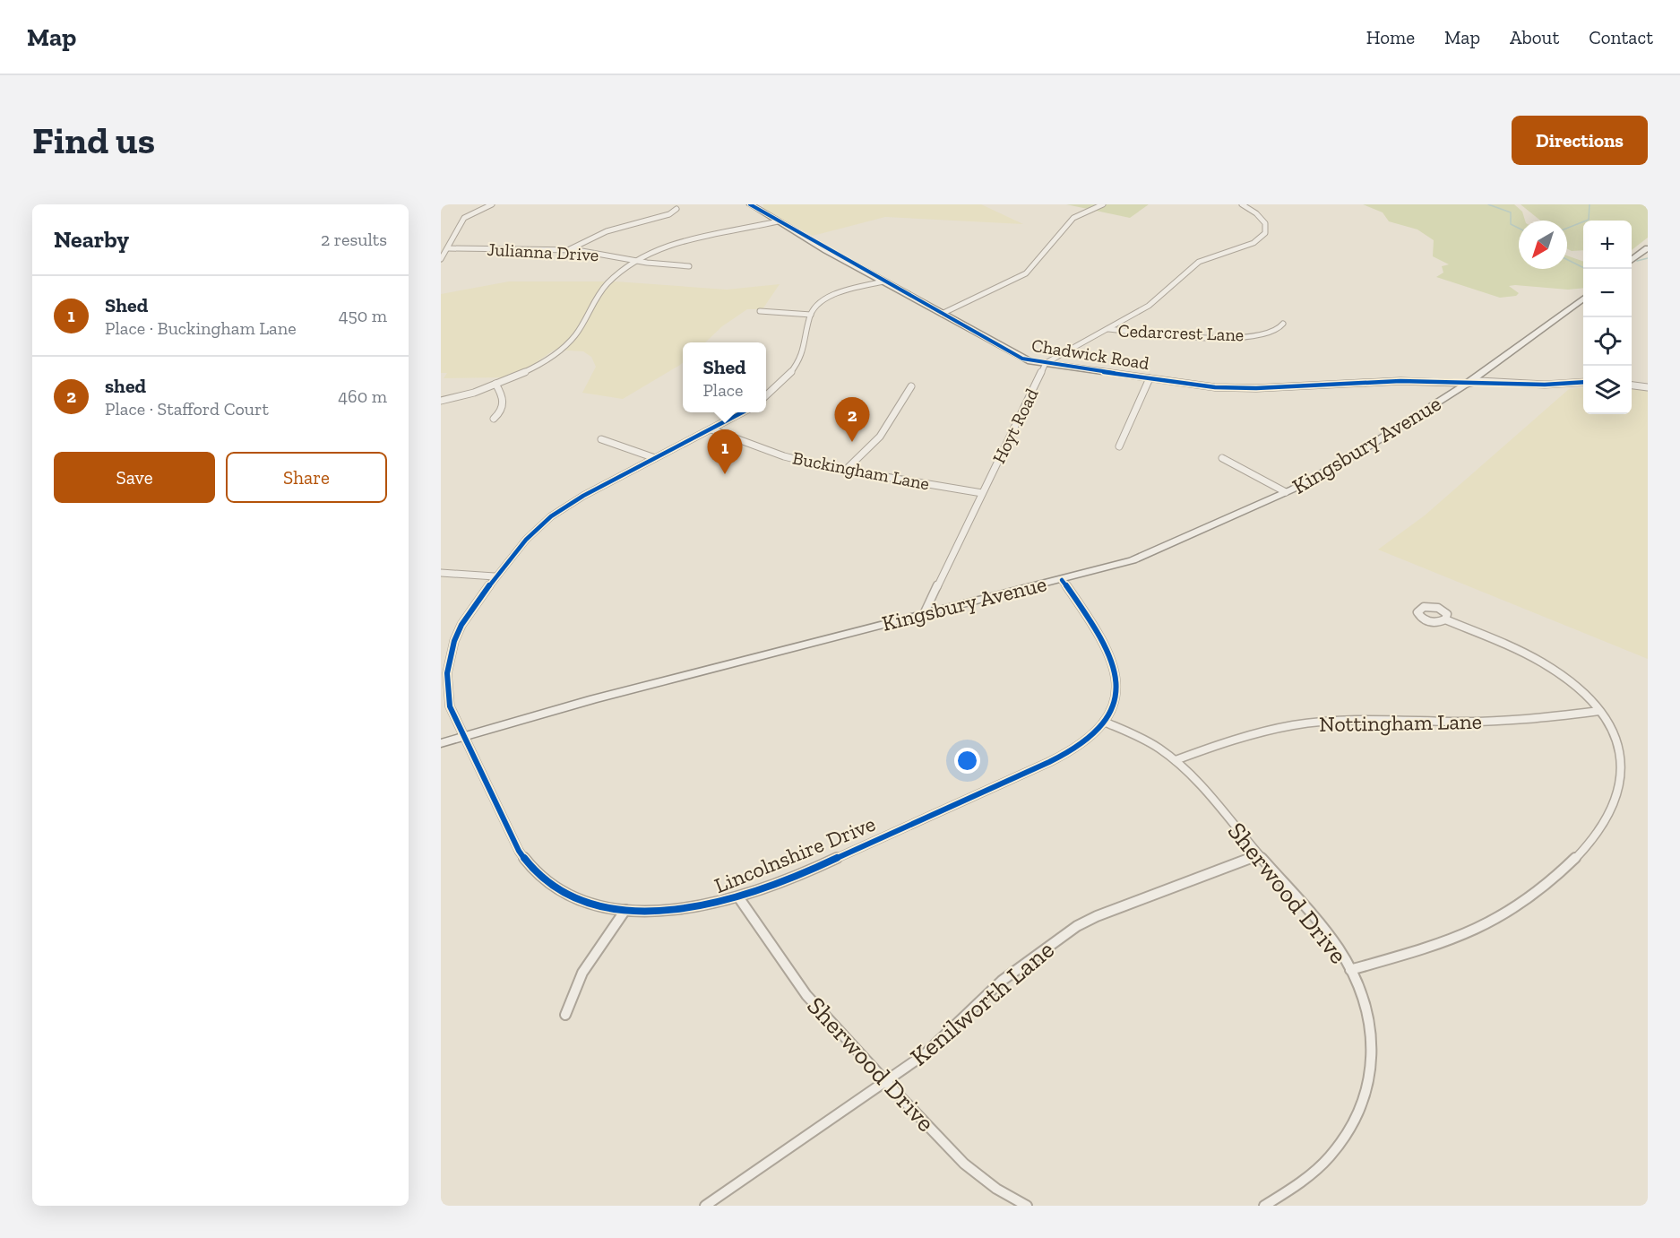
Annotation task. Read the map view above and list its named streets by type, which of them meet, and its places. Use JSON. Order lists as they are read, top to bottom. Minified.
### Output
{"streets":{"main road":["Chadwick Road","Kingsbury Avenue"],"street":["Julianna Drive","Cedarcrest Lane","Hoyt Road","Buckingham Lane","Nottingham Lane","Lincolnshire Drive","Sherwood Drive","Kenilworth Lane"]},"crossings":[["Cedarcrest Lane","Hoyt Road"],["Chadwick Road","Hoyt Road"],["Chadwick Road","Kingsbury Avenue"],["Hoyt Road","Kingsbury Avenue"],["Hoyt Road","Buckingham Lane"],["Kingsbury Avenue","Lincolnshire Drive"],["Buckingham Lane","Lincolnshire Drive"],["Nottingham Lane","Sherwood Drive"],["Lincolnshire Drive","Sherwood Drive"],["Sherwood Drive","Kenilworth Lane"]],"north":"bottom left","page":{"header":"Map","nav":["Home","Map","About","Contact"],"buttons":["Directions",["Save","Share"]],"title":"Find us","heading":["Nearby","2 results"],"map_buttons":["+","−"],"list":[{"mark":"1","name":"Shed","note":"Place · Buckingham Lane","value":"450 m"},{"mark":"2","name":"shed","note":"Place · Stafford Court","value":"460 m"}],"popup":["Shed","Place"],"pins":["2","1"]}}
